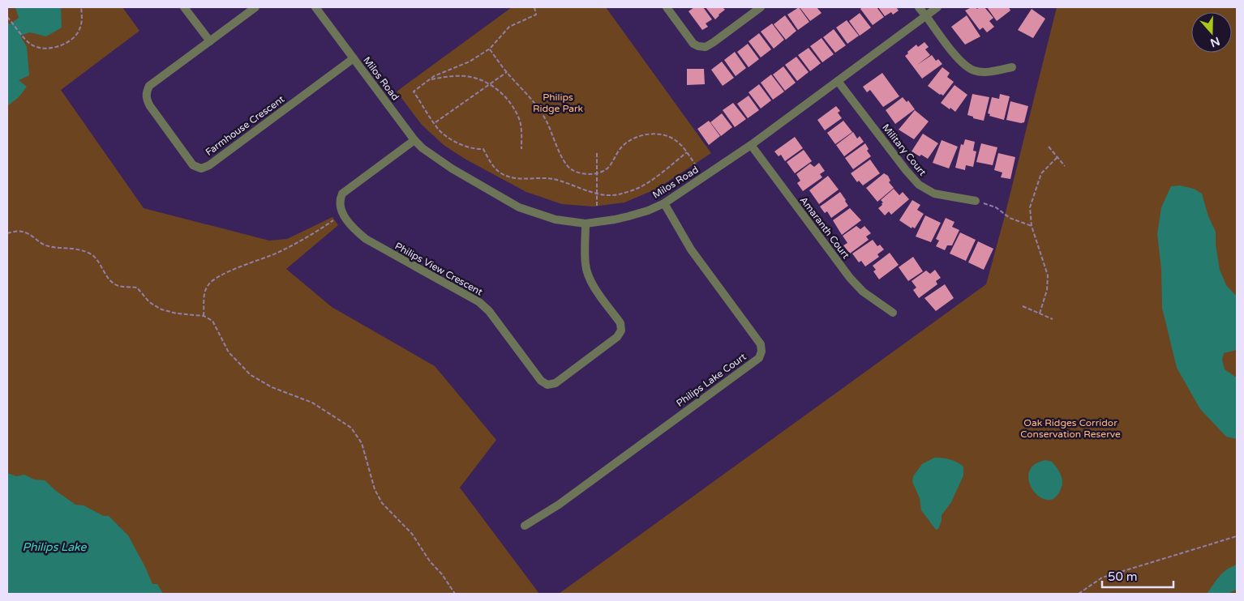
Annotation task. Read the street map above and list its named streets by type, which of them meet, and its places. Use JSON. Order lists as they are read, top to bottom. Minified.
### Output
{"streets":{"street":["Milos Road","Farmhouse Crescent","Military Court","Amaranth Court","Philips View Crescent","Philips Lake Court"]},"crossings":[["Milos Road","Farmhouse Crescent"],["Milos Road","Military Court"],["Milos Road","Amaranth Court"],["Milos Road","Philips View Crescent"],["Milos Road","Philips Lake Court"]],"water":["Philips Lake"],"parks":["Philips Ridge Park","Oak Ridges Corridor Conservation Reserve"],"scale_bar":"50 m","north":"bottom"}
